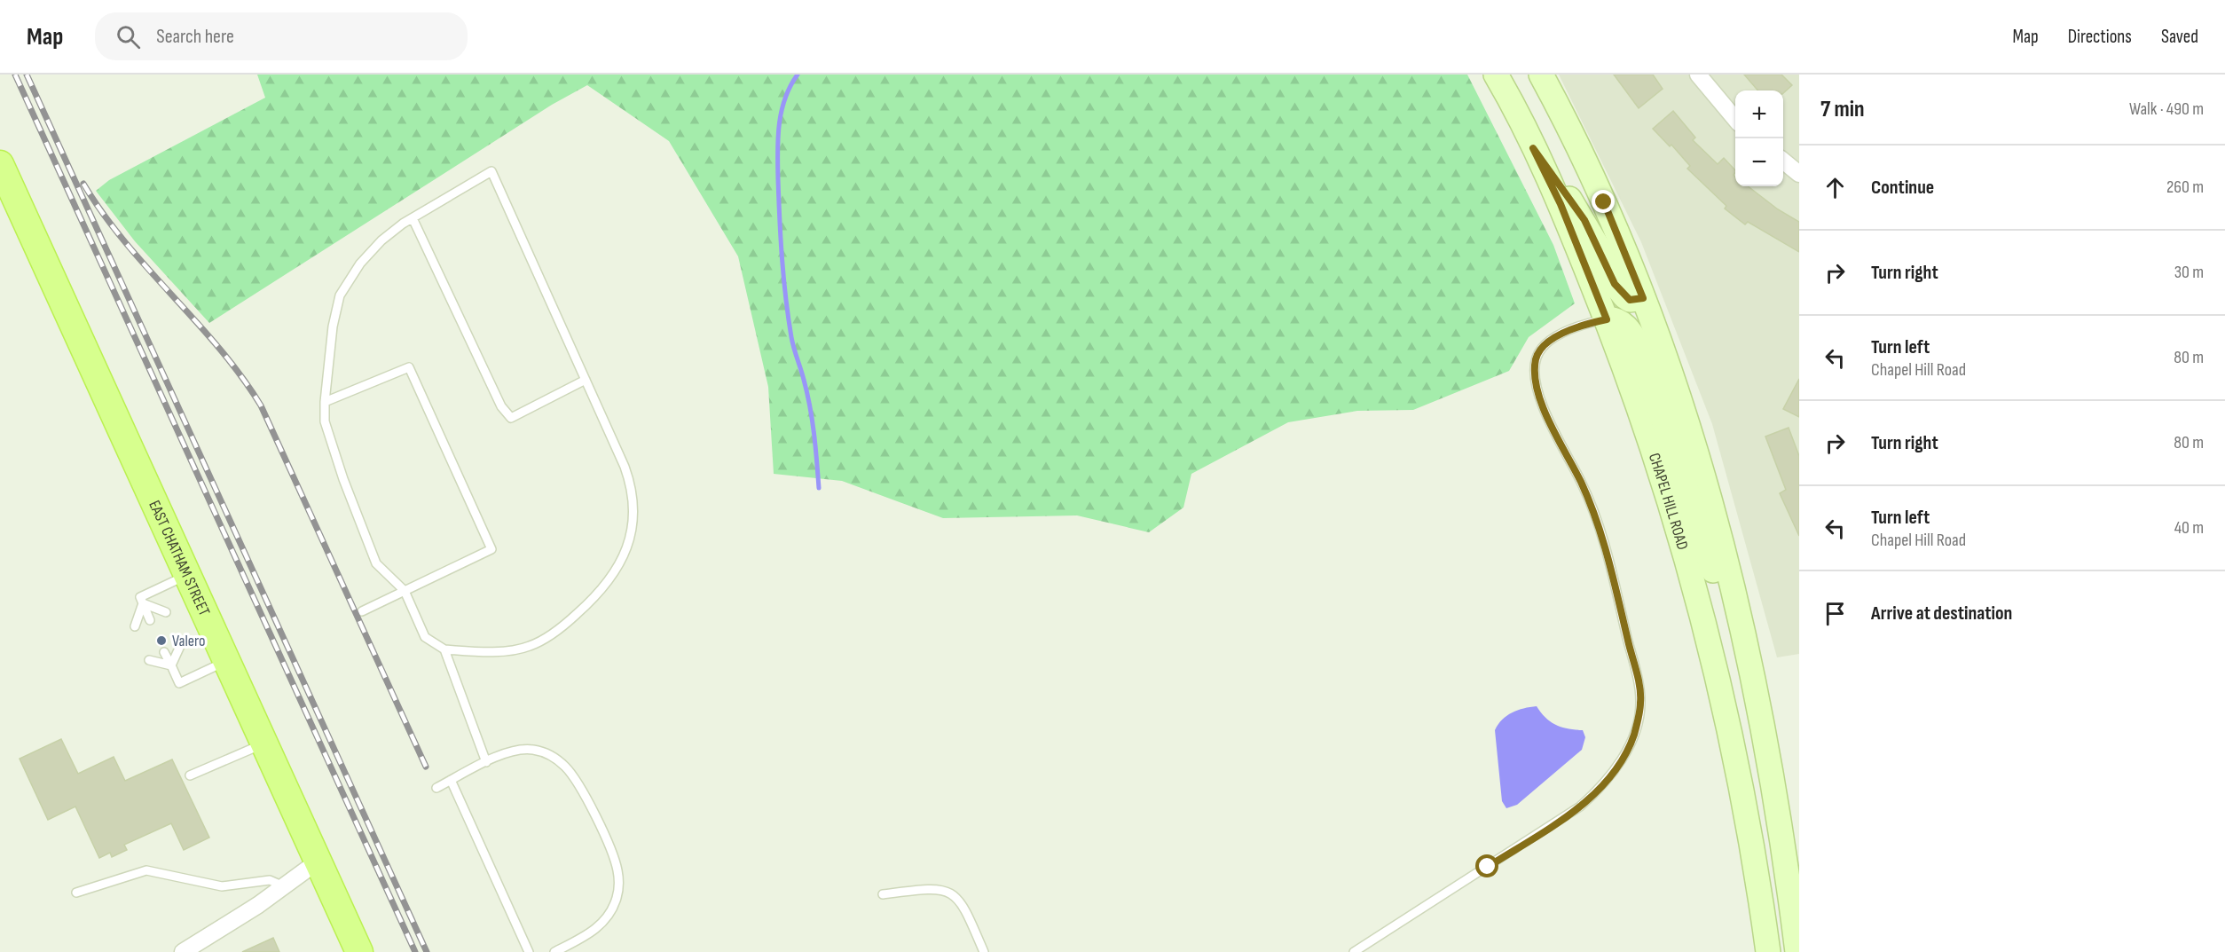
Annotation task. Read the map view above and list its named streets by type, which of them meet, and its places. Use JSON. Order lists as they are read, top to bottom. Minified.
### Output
{"streets":{"main road":["CHAPEL HILL ROAD","EAST CHATHAM STREET"]},"places":["Valero"],"page":{"header":"Map","search":"Search here","nav":["Map","Directions","Saved"],"heading":["7 min","Walk · 490 m"],"map_buttons":["+","−"],"list":[["Continue","260 m"],["Turn right","30 m"],["Turn left","Chapel Hill Road","80 m"],["Turn right","80 m"],["Turn left","Chapel Hill Road","40 m"],"Arrive at destination"]}}
